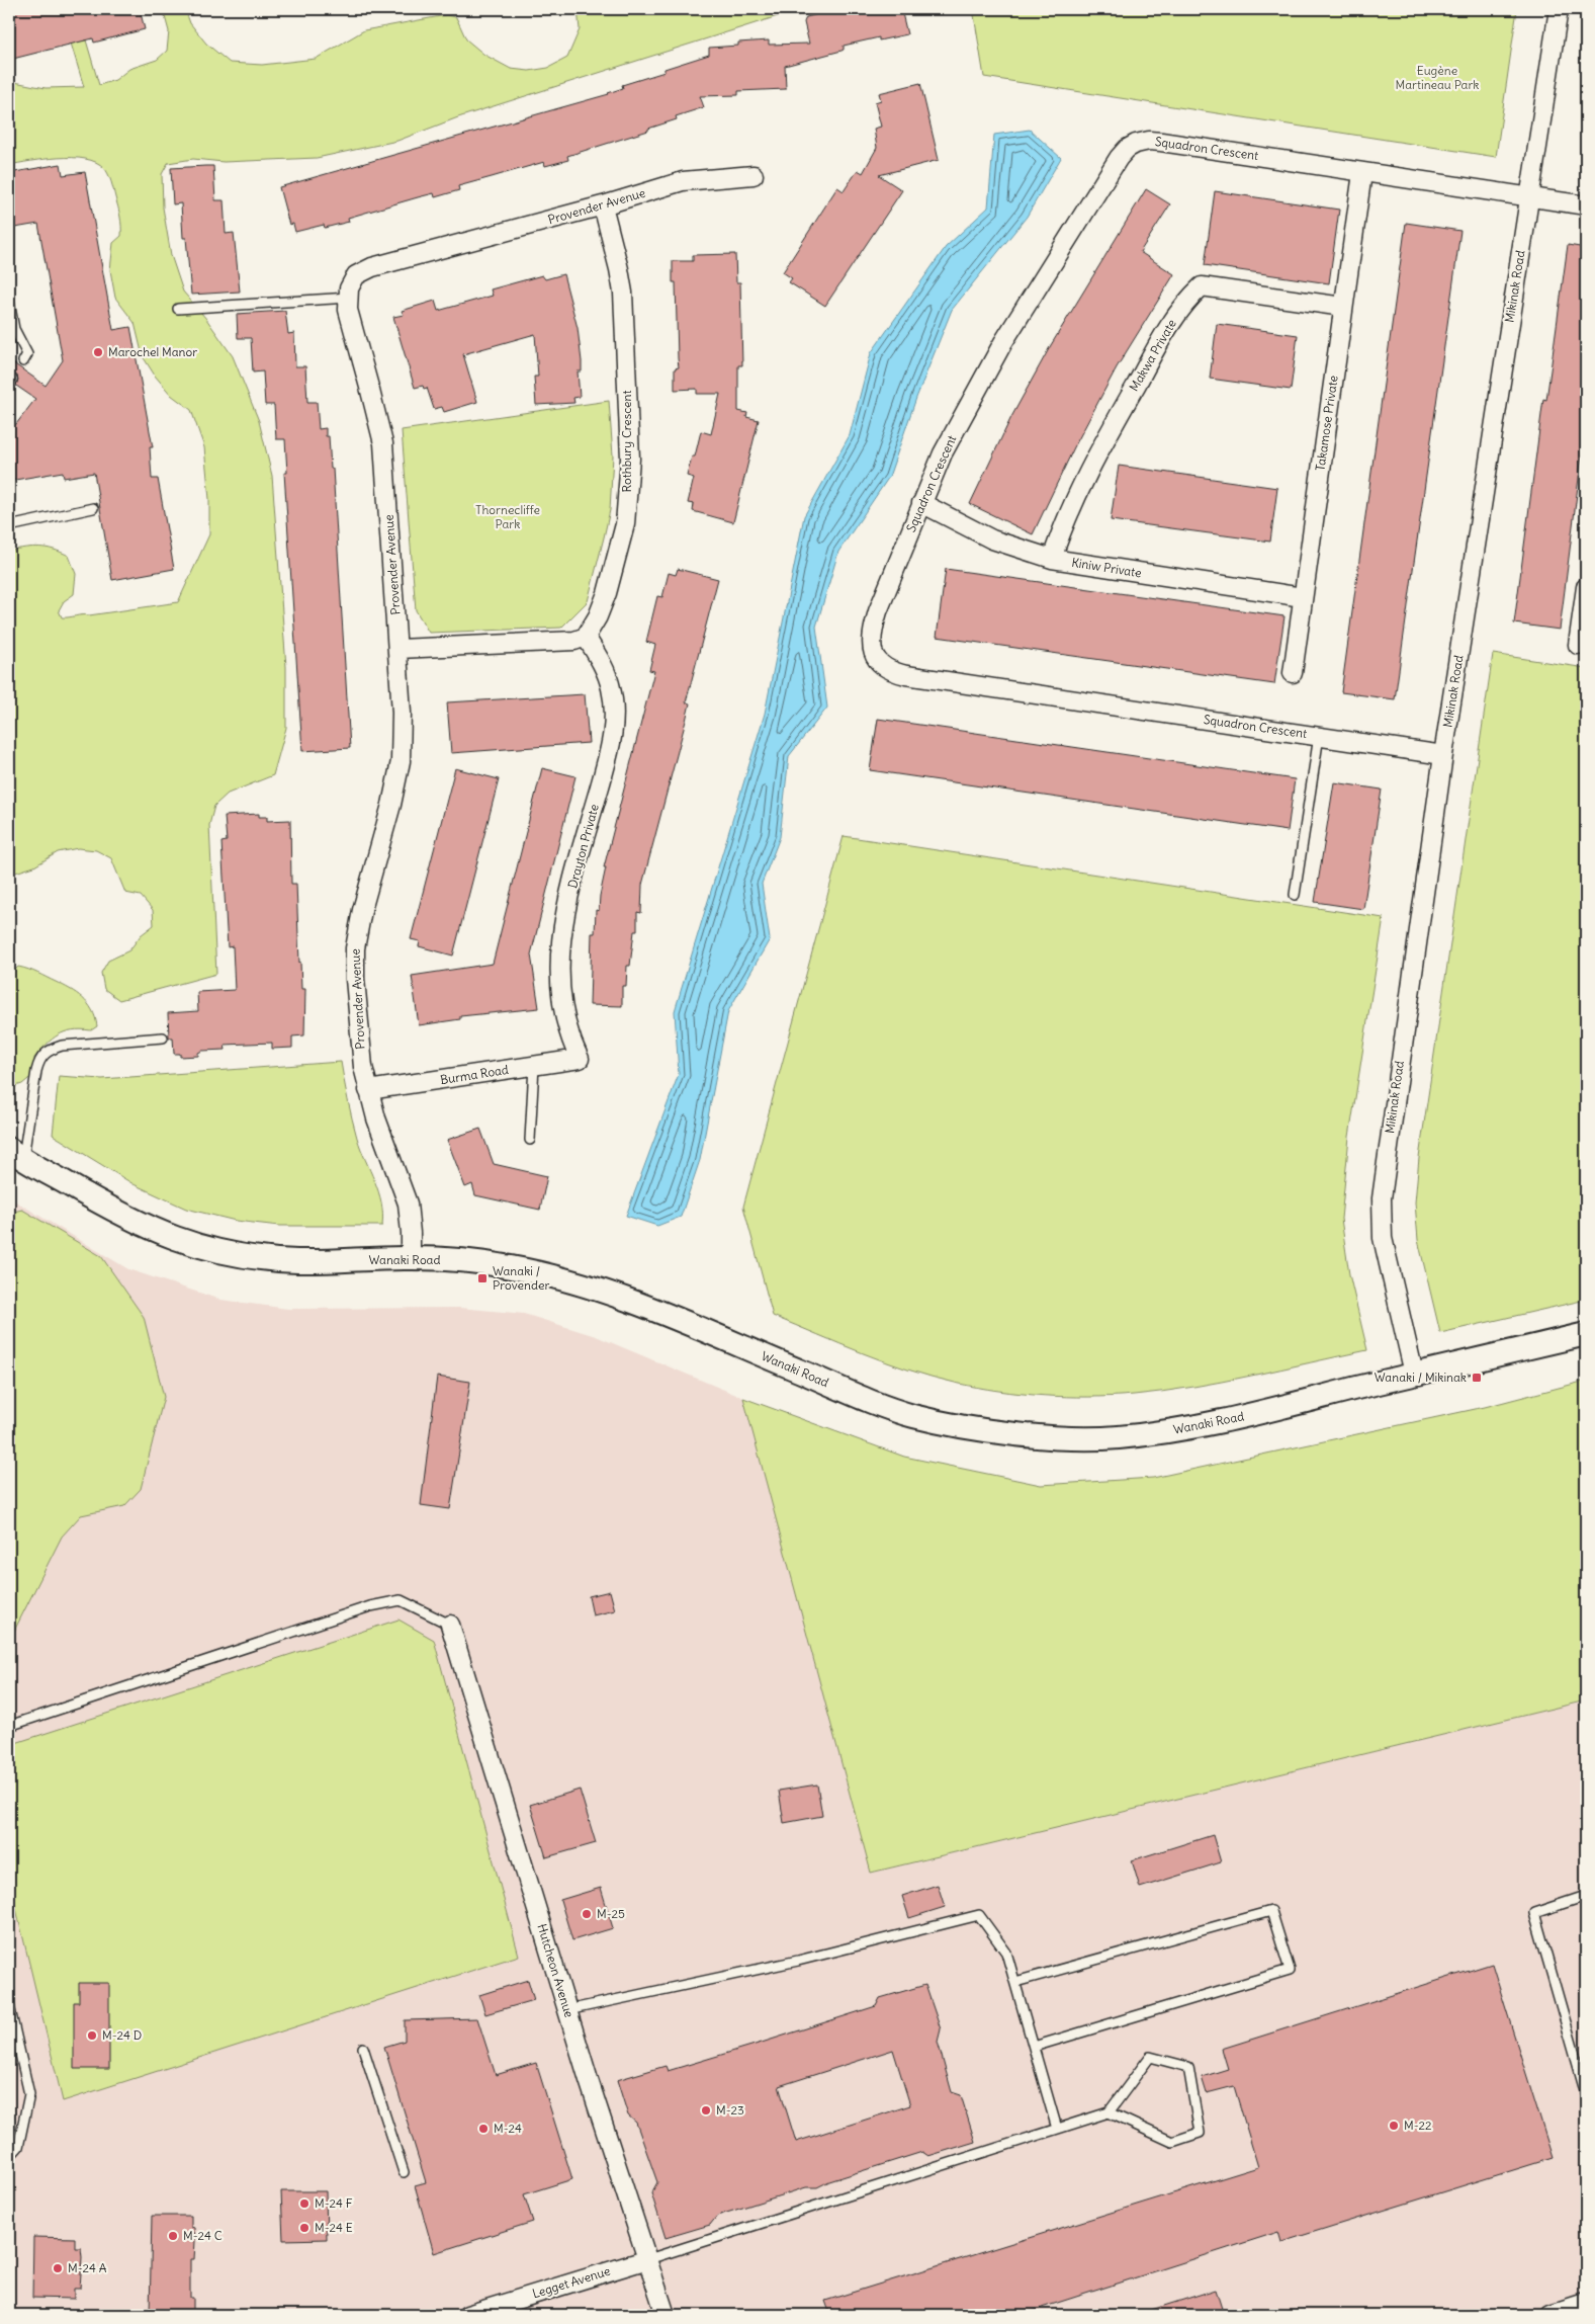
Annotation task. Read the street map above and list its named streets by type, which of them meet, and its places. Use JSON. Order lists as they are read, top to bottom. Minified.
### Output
{"streets":{"street":["Squadron Crescent","Provender Avenue","Mikinak Road","Makwa Private","Takamose Private","Rothbury Crescent","Kiniw Private","Drayton Private","Burma Road","Wanaki Road","Hutcheon Avenue","Legget Avenue"]},"crossings":[["Squadron Crescent","Mikinak Road"],["Squadron Crescent","Takamose Private"],["Squadron Crescent","Kiniw Private"],["Provender Avenue","Rothbury Crescent"],["Provender Avenue","Burma Road"],["Provender Avenue","Wanaki Road"],["Mikinak Road","Wanaki Road"],["Makwa Private","Takamose Private"],["Makwa Private","Kiniw Private"],["Takamose Private","Kiniw Private"],["Rothbury Crescent","Drayton Private"],["Drayton Private","Burma Road"],["Hutcheon Avenue","Legget Avenue"]],"parks":["Eugène Martineau Park","Thornecliffe Park"],"places":{"other":["Marochel Manor","M-25","M-24 D","M-23","M-22","M-24","M-24 F","M-24 E","M-24 C","M-24 A"],"transit":["Wanaki / Provender","Wanaki / Mikinak"]}}
